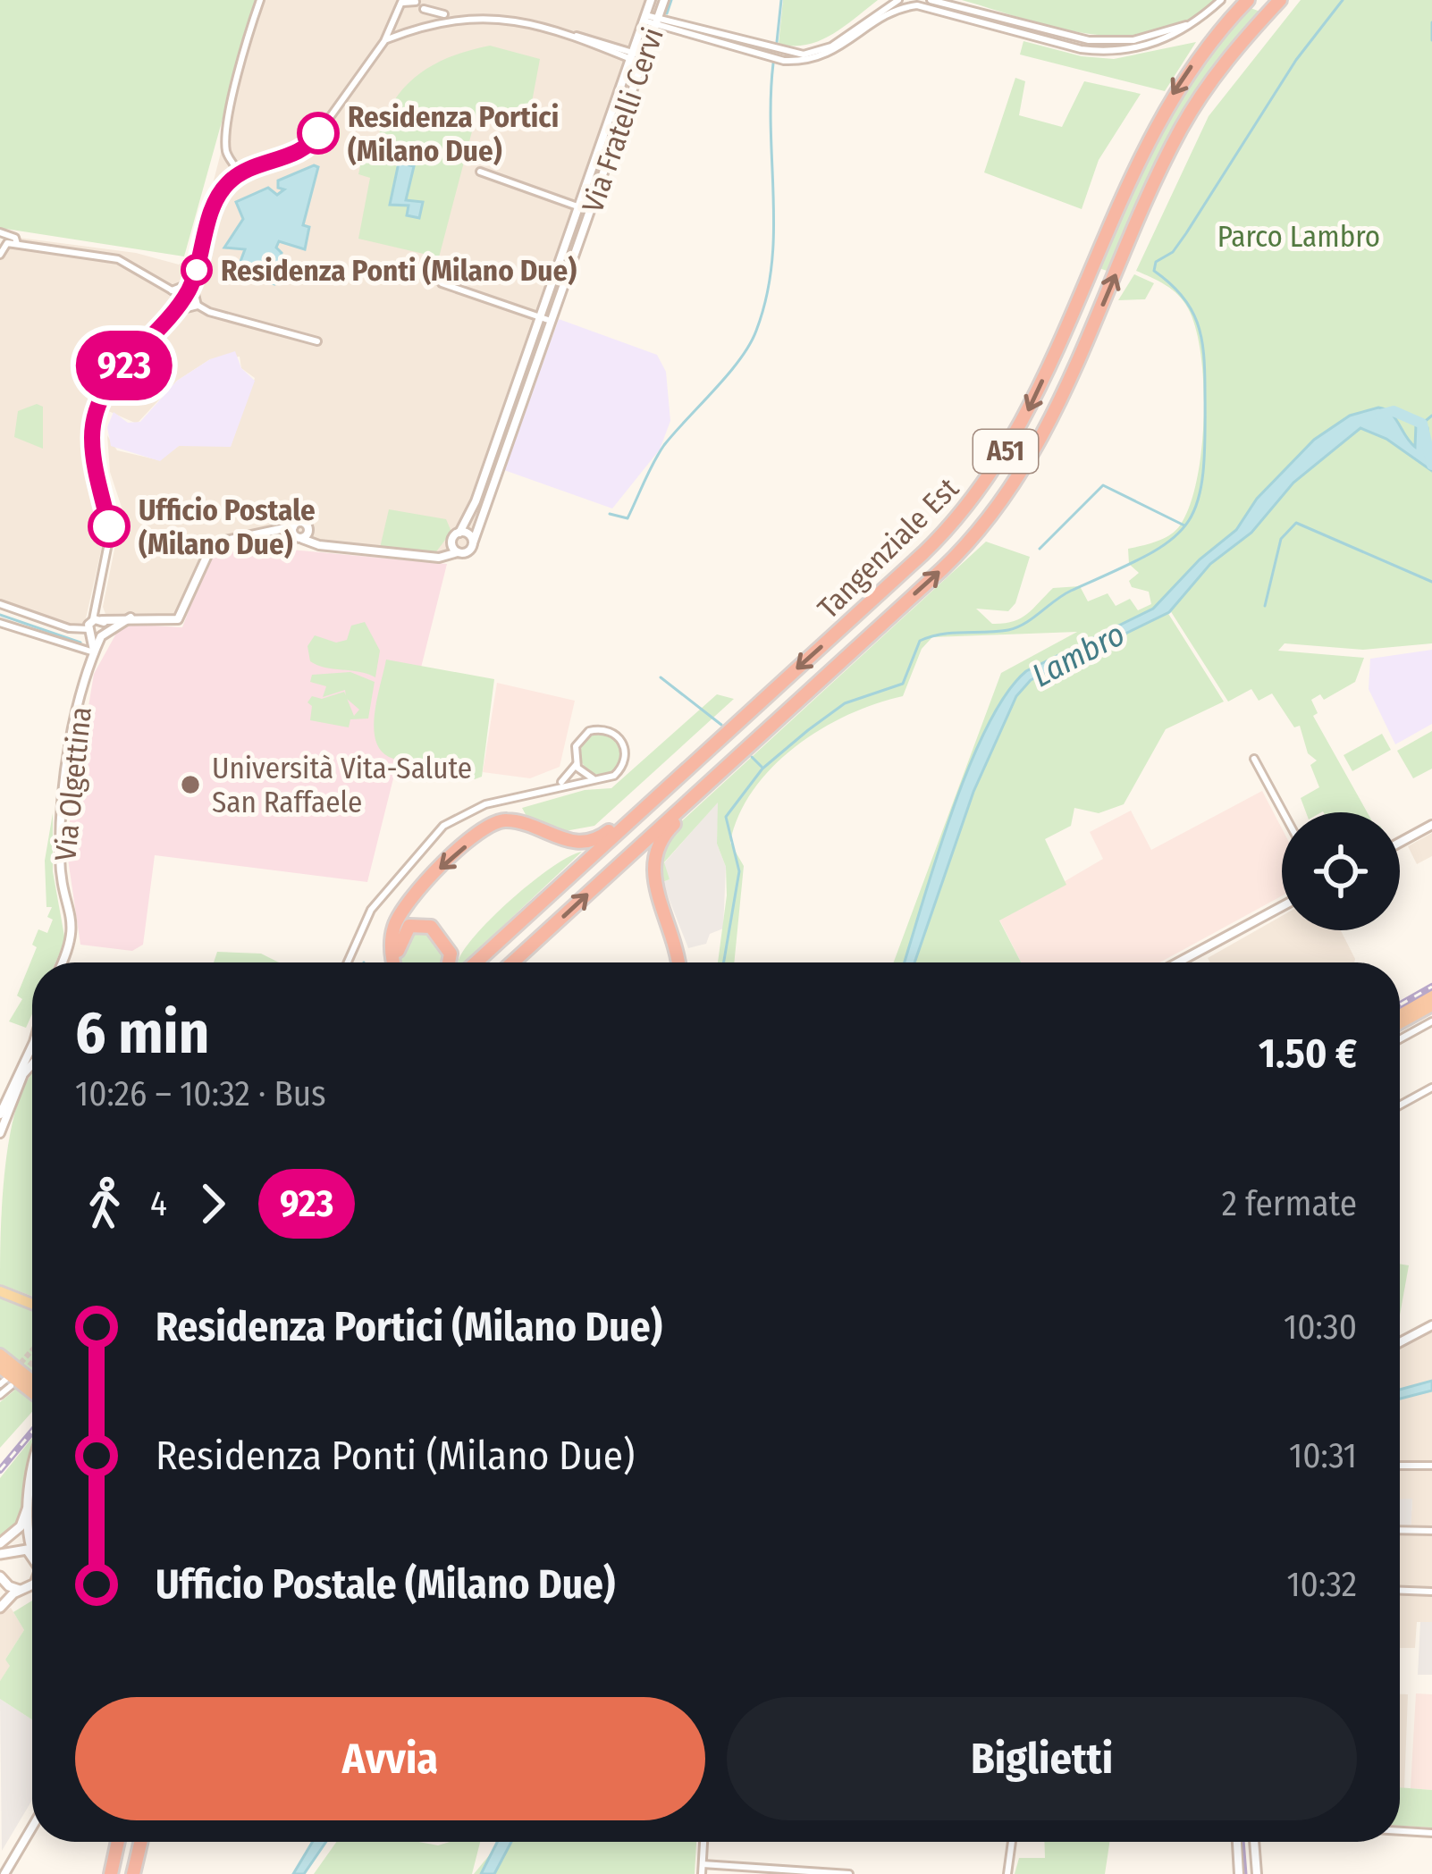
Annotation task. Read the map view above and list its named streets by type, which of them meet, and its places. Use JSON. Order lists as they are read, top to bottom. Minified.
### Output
{"streets":{"highway":["A51","Tangenziale Est"],"street":["Via Fratelli Cervi","Via Olgettina"]},"water":["Lambro"],"parks":["Parco Lambro"],"places":["Residenza Portici (Milano Due)","Residenza Ponti (Milano Due)","Ufficio Postale (Milano Due)","Università Vita-Salute San Raffaele"],"lines":["bus line 923"],"page":{"on_map":"923","heading":["6 min","10:26 – 10:32 · Bus","1.50 €"],"legs":["4","923","2 fermate"],"list":[{"name":"Residenza Portici (Milano Due)","value":"10:30"},{"name":"Residenza Ponti (Milano Due)","value":"10:31"},{"name":"Ufficio Postale (Milano Due)","value":"10:32"}],"buttons":["Avvia","Biglietti"]}}
